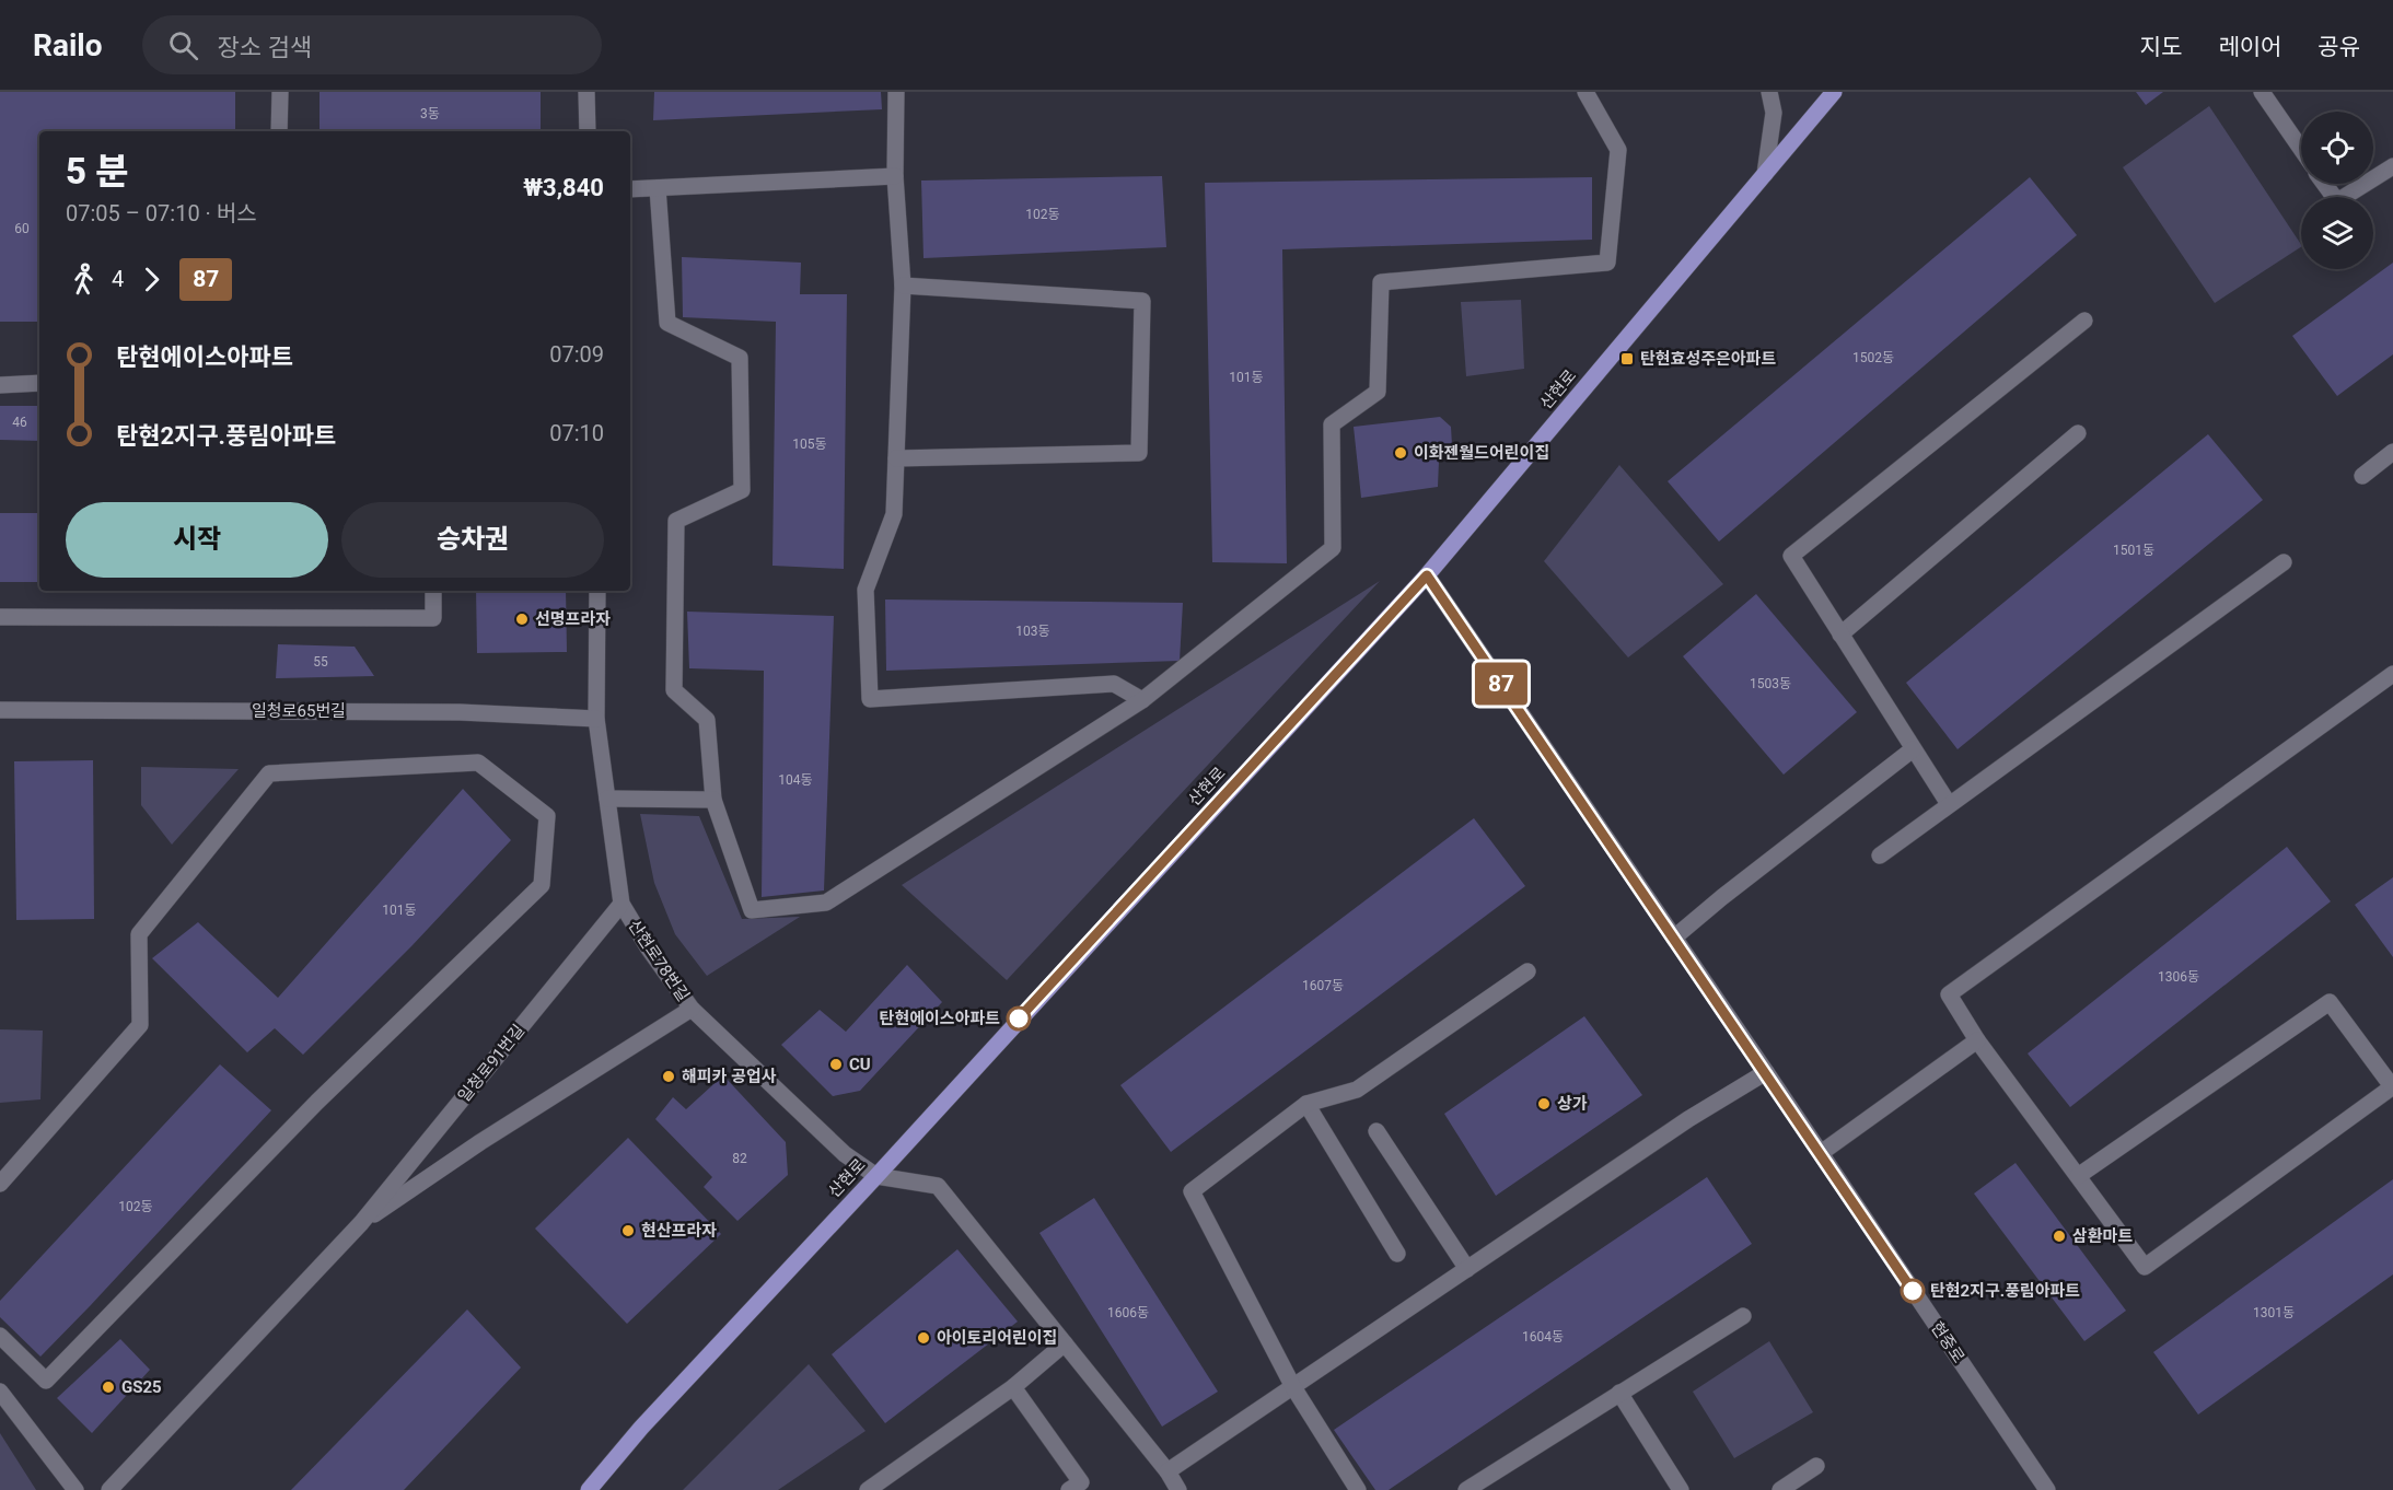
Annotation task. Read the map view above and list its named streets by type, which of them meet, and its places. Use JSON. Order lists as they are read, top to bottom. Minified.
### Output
{"streets":{"main road":["산현로"],"street":["일청로65번길","산현로78번길","일청로91번길","현중로"]},"crossings":[["산현로","산현로78번길"],["산현로","현중로"],["일청로65번길","산현로78번길"],["산현로78번길","일청로91번길"]],"places":{"transit":["탄현효성주은아파트"],"other":["이화젠월드어린이집","선명프라자","탄현에이스아파트","CU","해피카 공업사","상가","현산프라자","삼환마트","탄현2지구.풍림아파트","아이토리어린이집","GS25"]},"lines":["bus line 87"],"house_numbers":["3동","102동","60","1502동","101동","46","105동","1501동","103동","55","1503동","104동","101동","1306동","1607동","82","102동","1606동","1301동","1604동"],"page":{"header":"Railo","search":"장소 검색","nav":["지도","레이어","공유"],"on_map":"87","heading":["5 분","07:05 – 07:10 · 버스","₩3,840"],"legs":["4","87"],"list":[{"name":"탄현에이스아파트","value":"07:09"},{"name":"탄현2지구.풍림아파트","value":"07:10"}],"buttons":["시작","승차권"]}}
